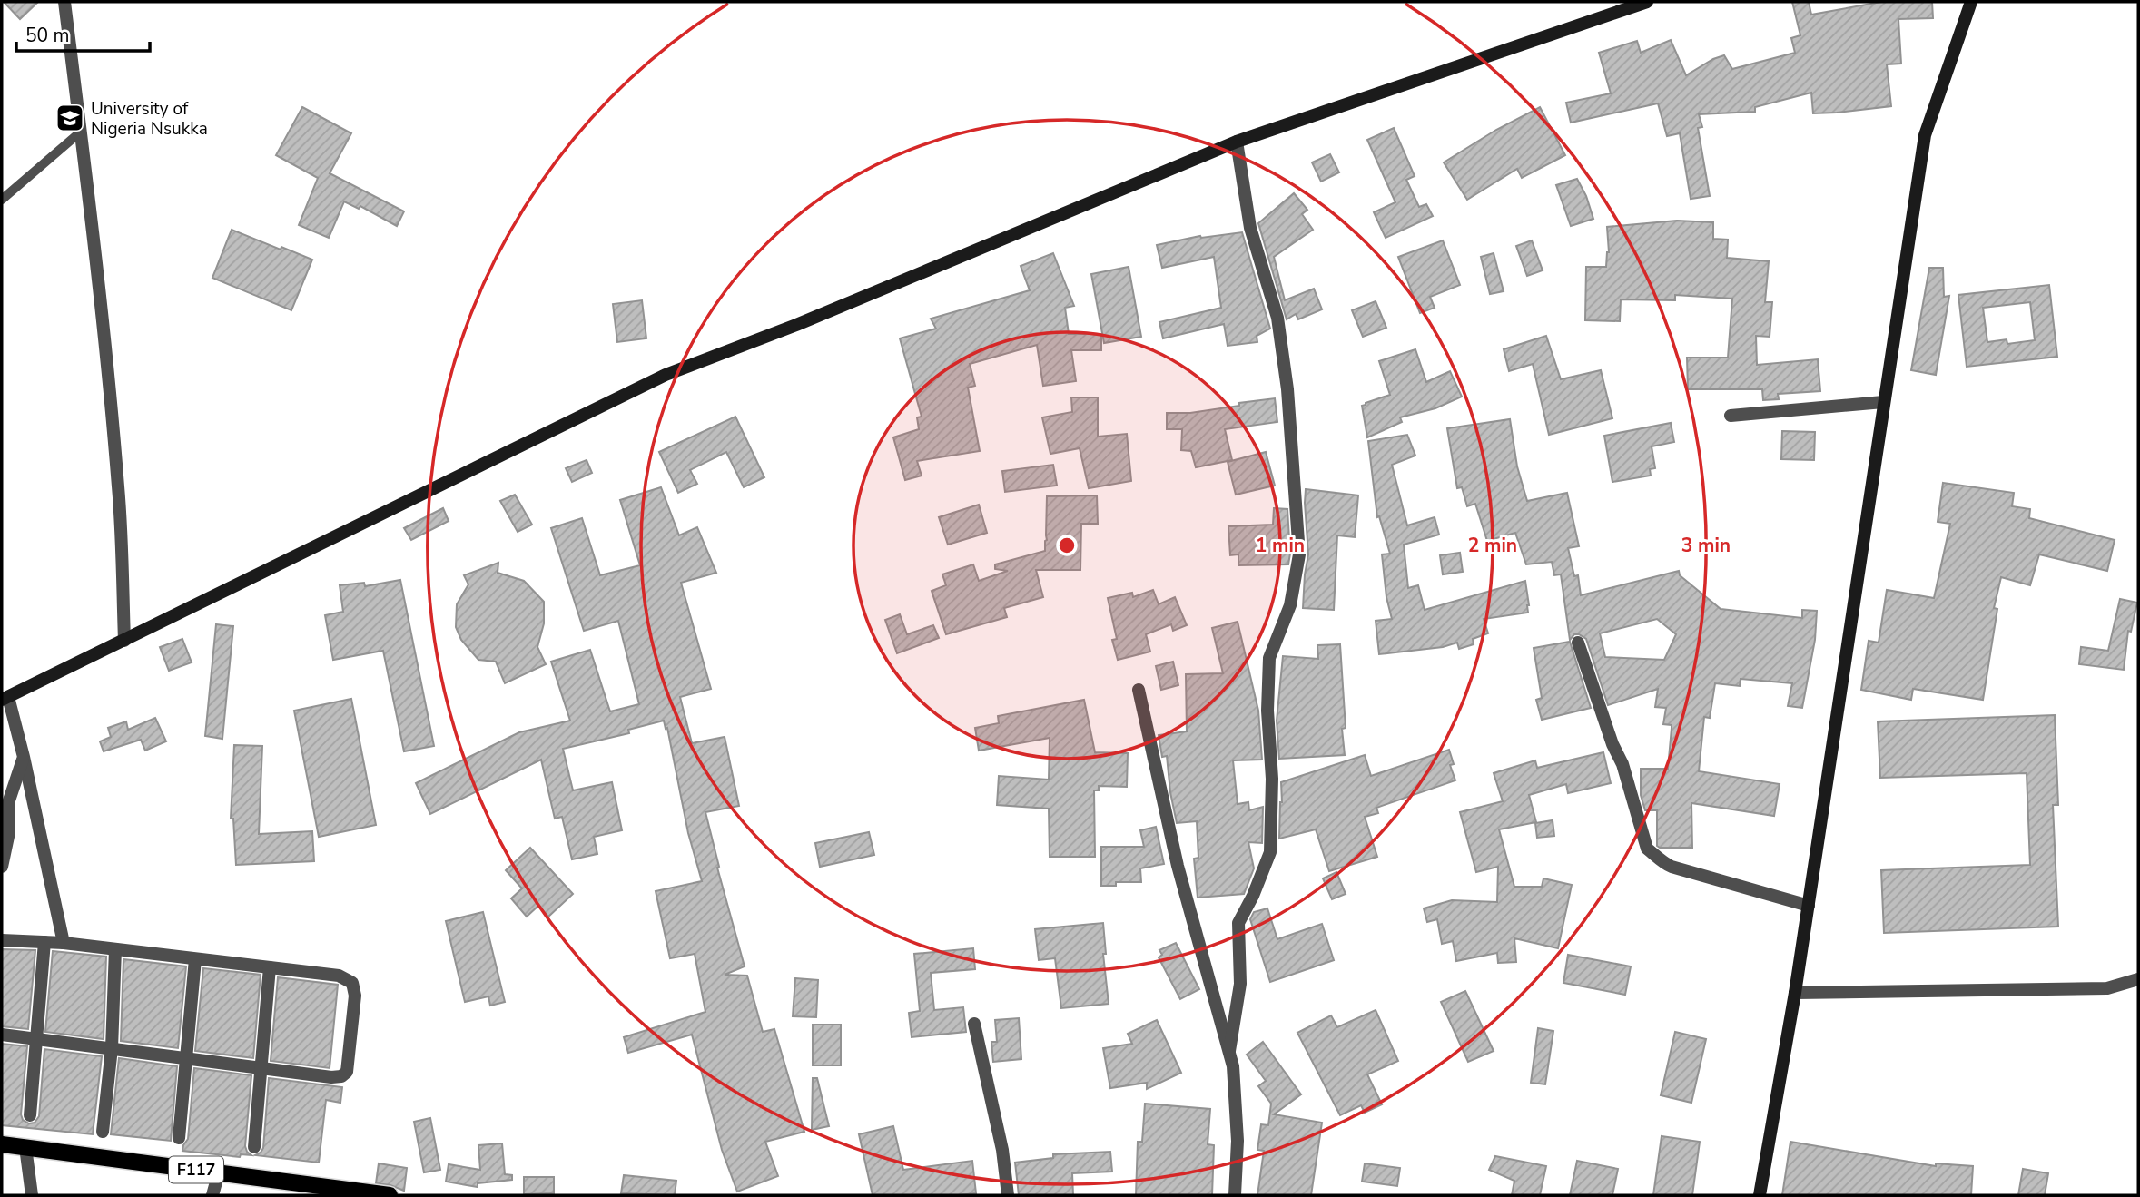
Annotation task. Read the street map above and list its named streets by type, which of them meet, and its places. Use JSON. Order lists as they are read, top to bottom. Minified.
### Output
{"streets":{"main road":["F117"]},"places":{"school or university":["University of Nigeria Nsukka"]},"scale_bar":"50 m","rings":["1 min","2 min","3 min"]}
